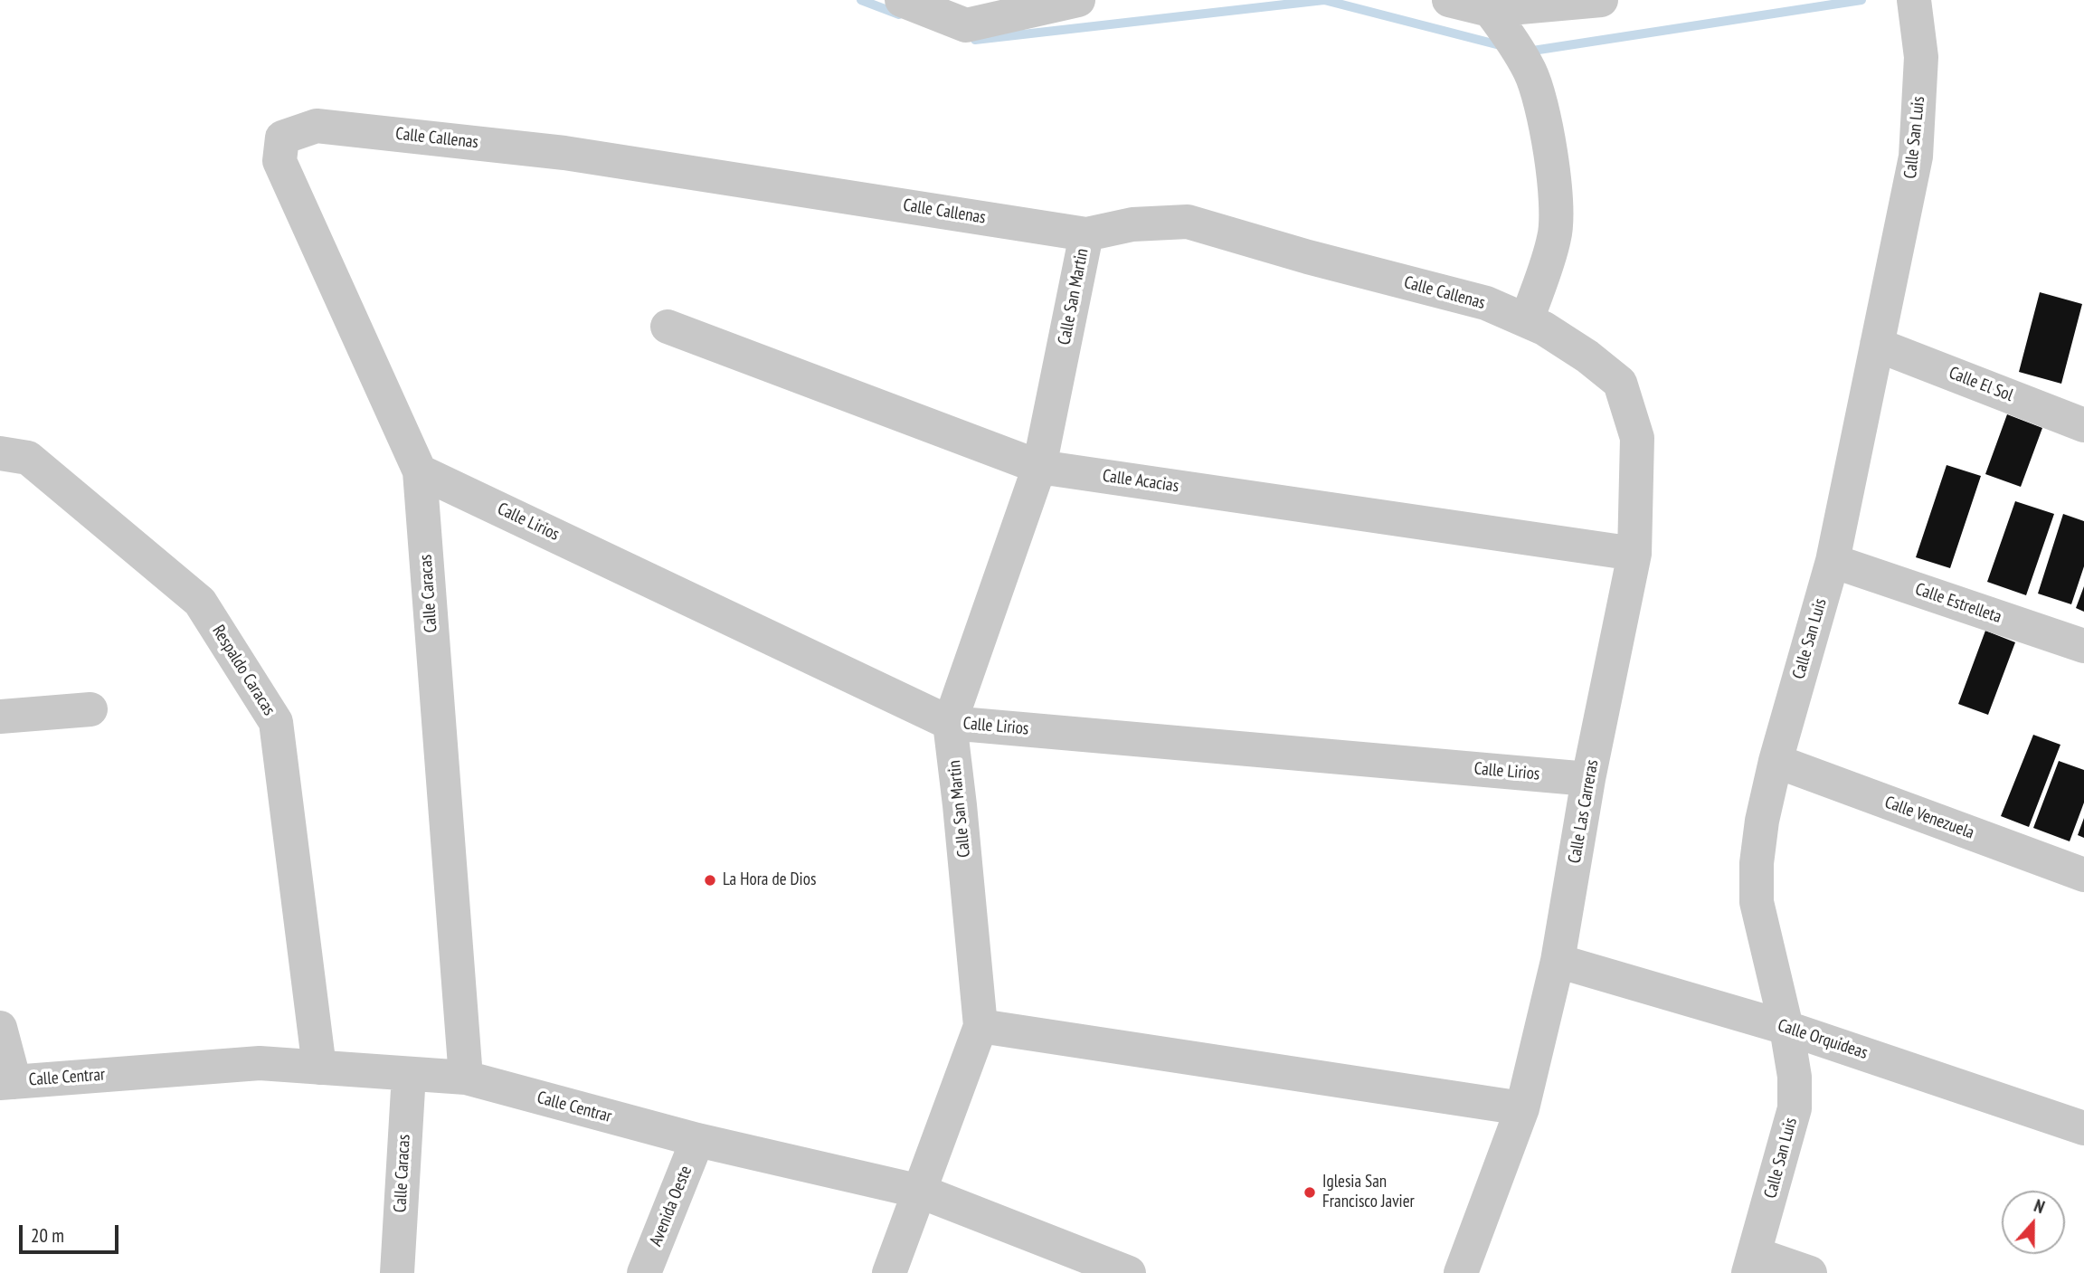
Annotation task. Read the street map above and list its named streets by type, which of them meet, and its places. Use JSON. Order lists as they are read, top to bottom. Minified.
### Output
{"streets":{"street":["Calle San Luis","Calle Callenas","Calle San Martin","Calle El Sol","Calle Acacias","Calle Lirios","Calle Caracas","Calle Estrelleta","Respaldo Caracas","Calle Las Carreras","Calle Venezuela","Calle Orquideas","Calle Centrar","Avenida Oeste"]},"crossings":[["Calle San Luis","Calle El Sol"],["Calle San Luis","Calle Estrelleta"],["Calle San Luis","Calle Venezuela"],["Calle San Luis","Calle Orquideas"],["Calle Callenas","Calle San Martin"],["Calle Callenas","Calle Caracas"],["Calle Callenas","Calle Las Carreras"],["Calle San Martin","Calle Acacias"],["Calle San Martin","Calle Lirios"],["Calle San Martin","Calle Centrar"],["Calle Acacias","Calle Las Carreras"],["Calle Lirios","Calle Caracas"],["Calle Lirios","Calle Las Carreras"],["Calle Caracas","Calle Centrar"],["Respaldo Caracas","Calle Centrar"],["Calle Las Carreras","Calle Orquideas"],["Calle Centrar","Avenida Oeste"]],"places":["La Hora de Dios","Iglesia San Francisco Javier"],"scale_bar":"20 m","north":"top"}
